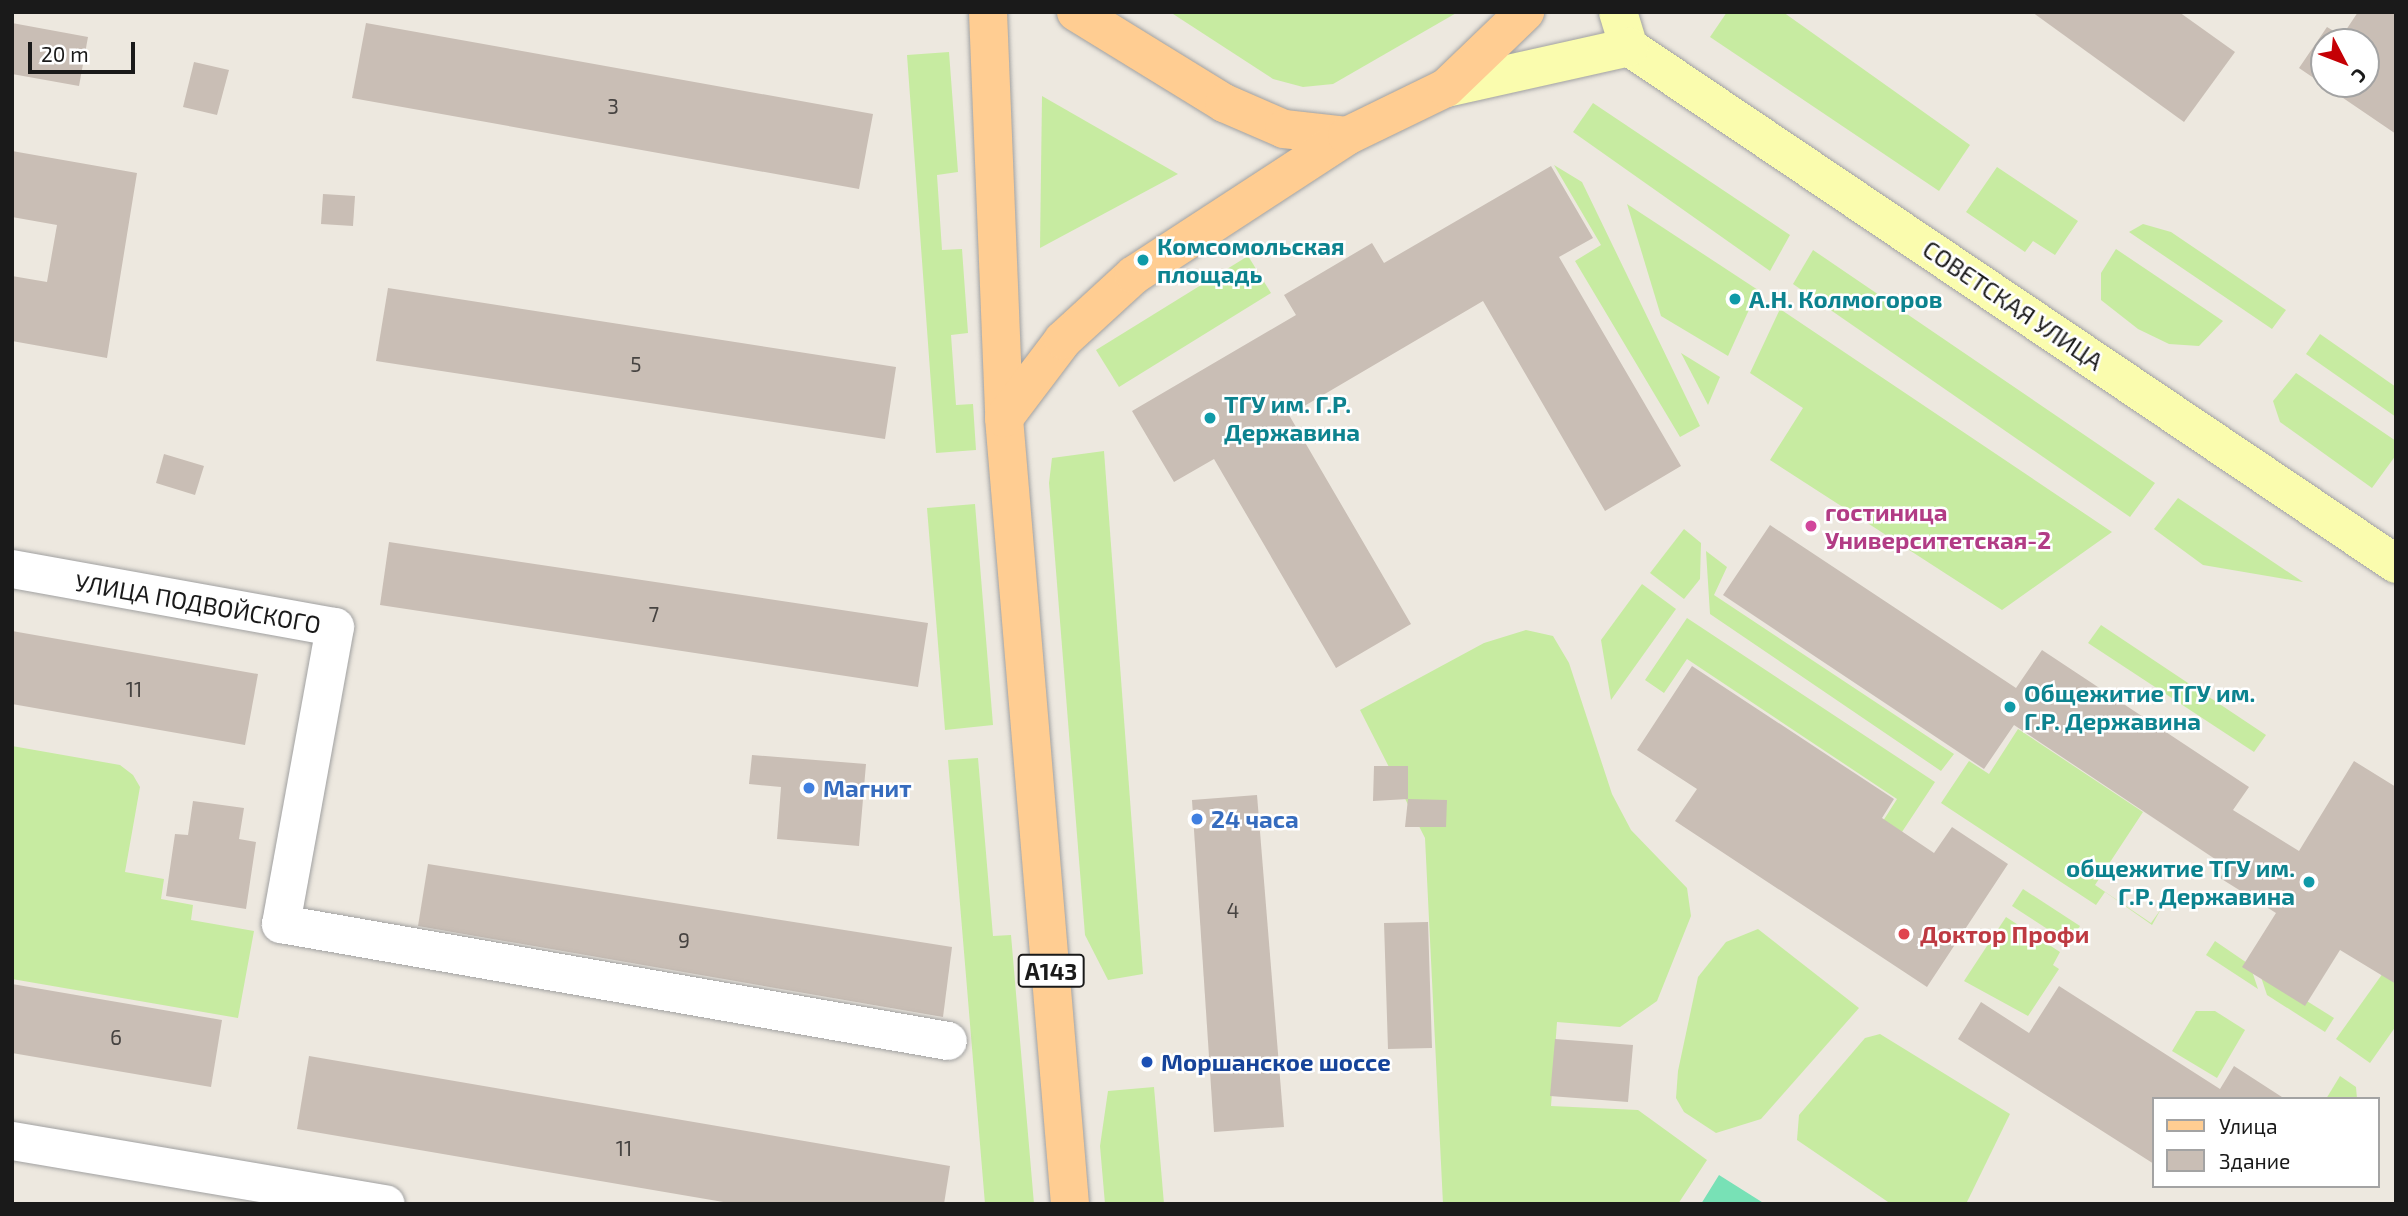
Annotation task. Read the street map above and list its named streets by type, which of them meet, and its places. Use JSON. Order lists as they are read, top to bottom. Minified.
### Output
{"streets":{"main road":["СОВЕТСКАЯ УЛИЦА","А143"],"street":["УЛИЦА ПОДВОЙСКОГО"]},"places":["Комсомольская площадь","А.Н. Колмогоров","ТГУ им. Г.Р. Державина","гостиница Университетская-2","Общежитие ТГУ им. Г.Р. Державина","Магнит","24 часа","общежитие ТГУ им. Г.Р. Державина","Доктор Профи","Моршанское шоссе"],"house_numbers":["3","5","7","11","4","9","6","11"],"legend":["Улица","Здание"],"scale_bar":"20 m","north":"bottom right"}
